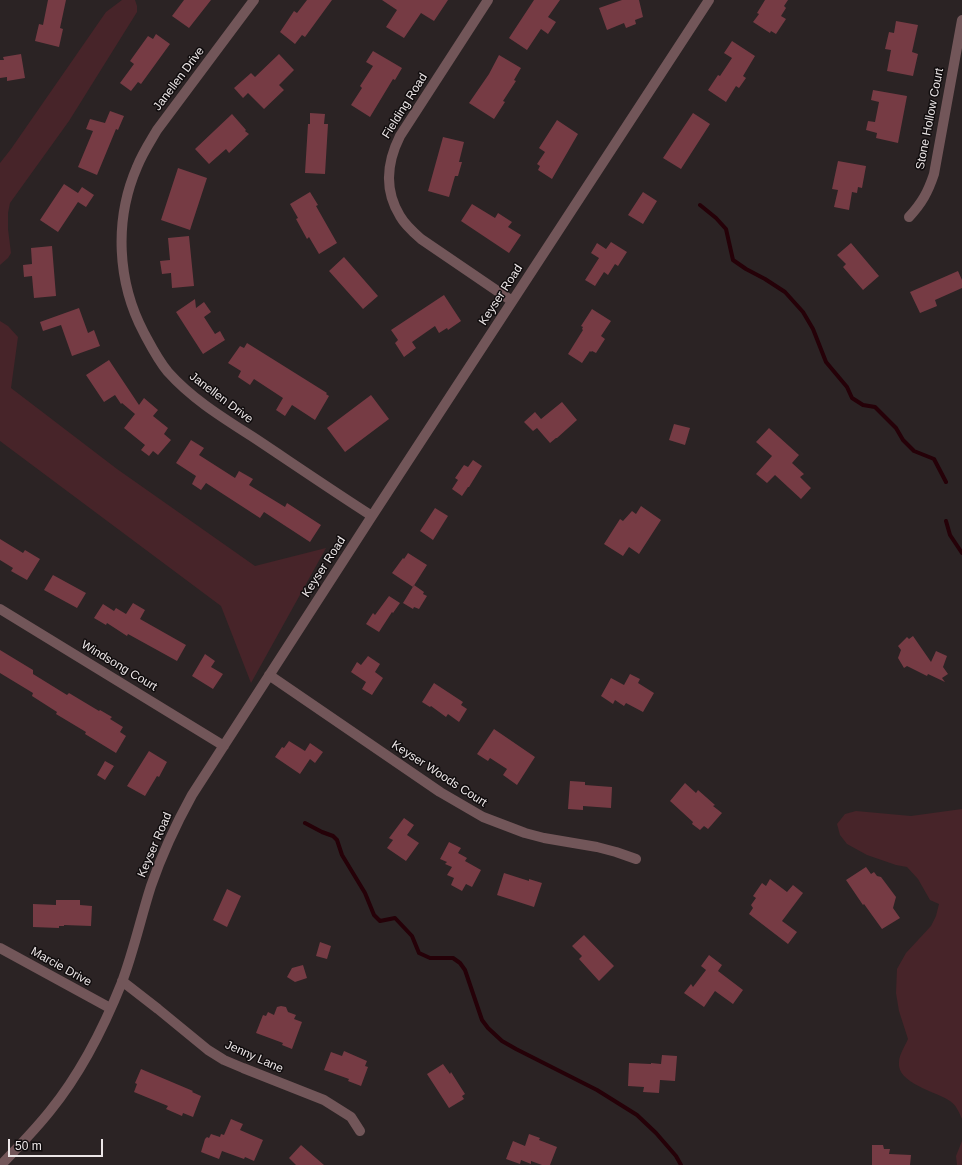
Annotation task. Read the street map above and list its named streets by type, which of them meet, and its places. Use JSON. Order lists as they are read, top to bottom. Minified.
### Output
{"streets":{"street":["Janellen Drive","Fielding Road","Stone Hollow Court","Keyser Road","Windsong Court","Keyser Woods Court","Marcie Drive","Jenny Lane"]},"crossings":[["Janellen Drive","Keyser Road"],["Fielding Road","Keyser Road"],["Keyser Road","Windsong Court"],["Keyser Road","Keyser Woods Court"],["Keyser Road","Marcie Drive"],["Keyser Road","Jenny Lane"]],"scale_bar":"50 m"}
